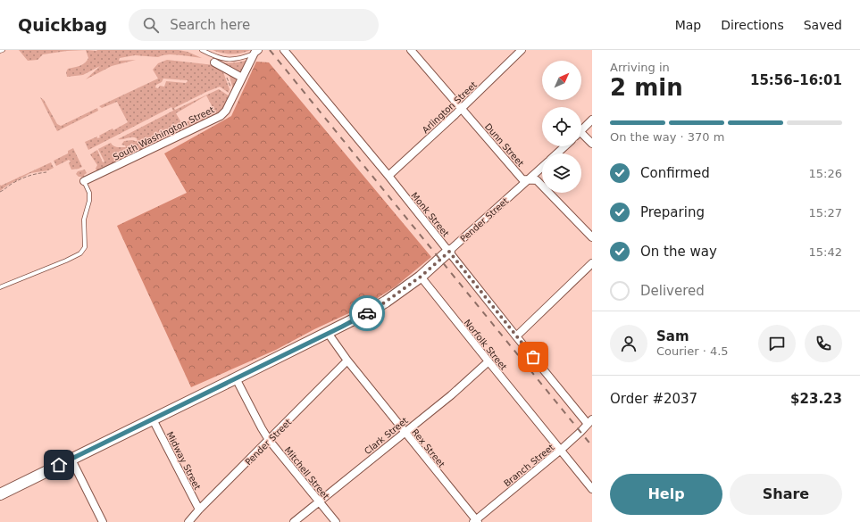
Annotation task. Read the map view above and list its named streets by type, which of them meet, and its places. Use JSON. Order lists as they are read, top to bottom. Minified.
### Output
{"streets":{"street":["Arlington Street","South Washington Street","Dunn Street","Monk Street","Pender Street","Norfolk Street","Clark Street","Rex Street","Midway Street","Branch Street","Mitchell Street"]},"crossings":[["Arlington Street","Dunn Street"],["Arlington Street","Monk Street"],["Dunn Street","Pender Street"],["Monk Street","Pender Street"],["Monk Street","Branch Street"],["Pender Street","Norfolk Street"],["Pender Street","Rex Street"],["Pender Street","Midway Street"],["Pender Street","Mitchell Street"],["Norfolk Street","Clark Street"],["Norfolk Street","Branch Street"],["Clark Street","Rex Street"],["Clark Street","Mitchell Street"],["Rex Street","Branch Street"]],"north":"top right","page":{"header":"Quickbag","search":"Search here","nav":["Map","Directions","Saved"],"heading":["2 min","Arriving in","15:56–16:01"],"panel":["Sam","Courier · 4.5","Order #2037","$23.23"],"bar":"On the way · 370 m","list":[["Confirmed","15:26"],["Preparing","15:27"],["On the way","15:42"],"Delivered"],"buttons":["Help","Share"]}}
